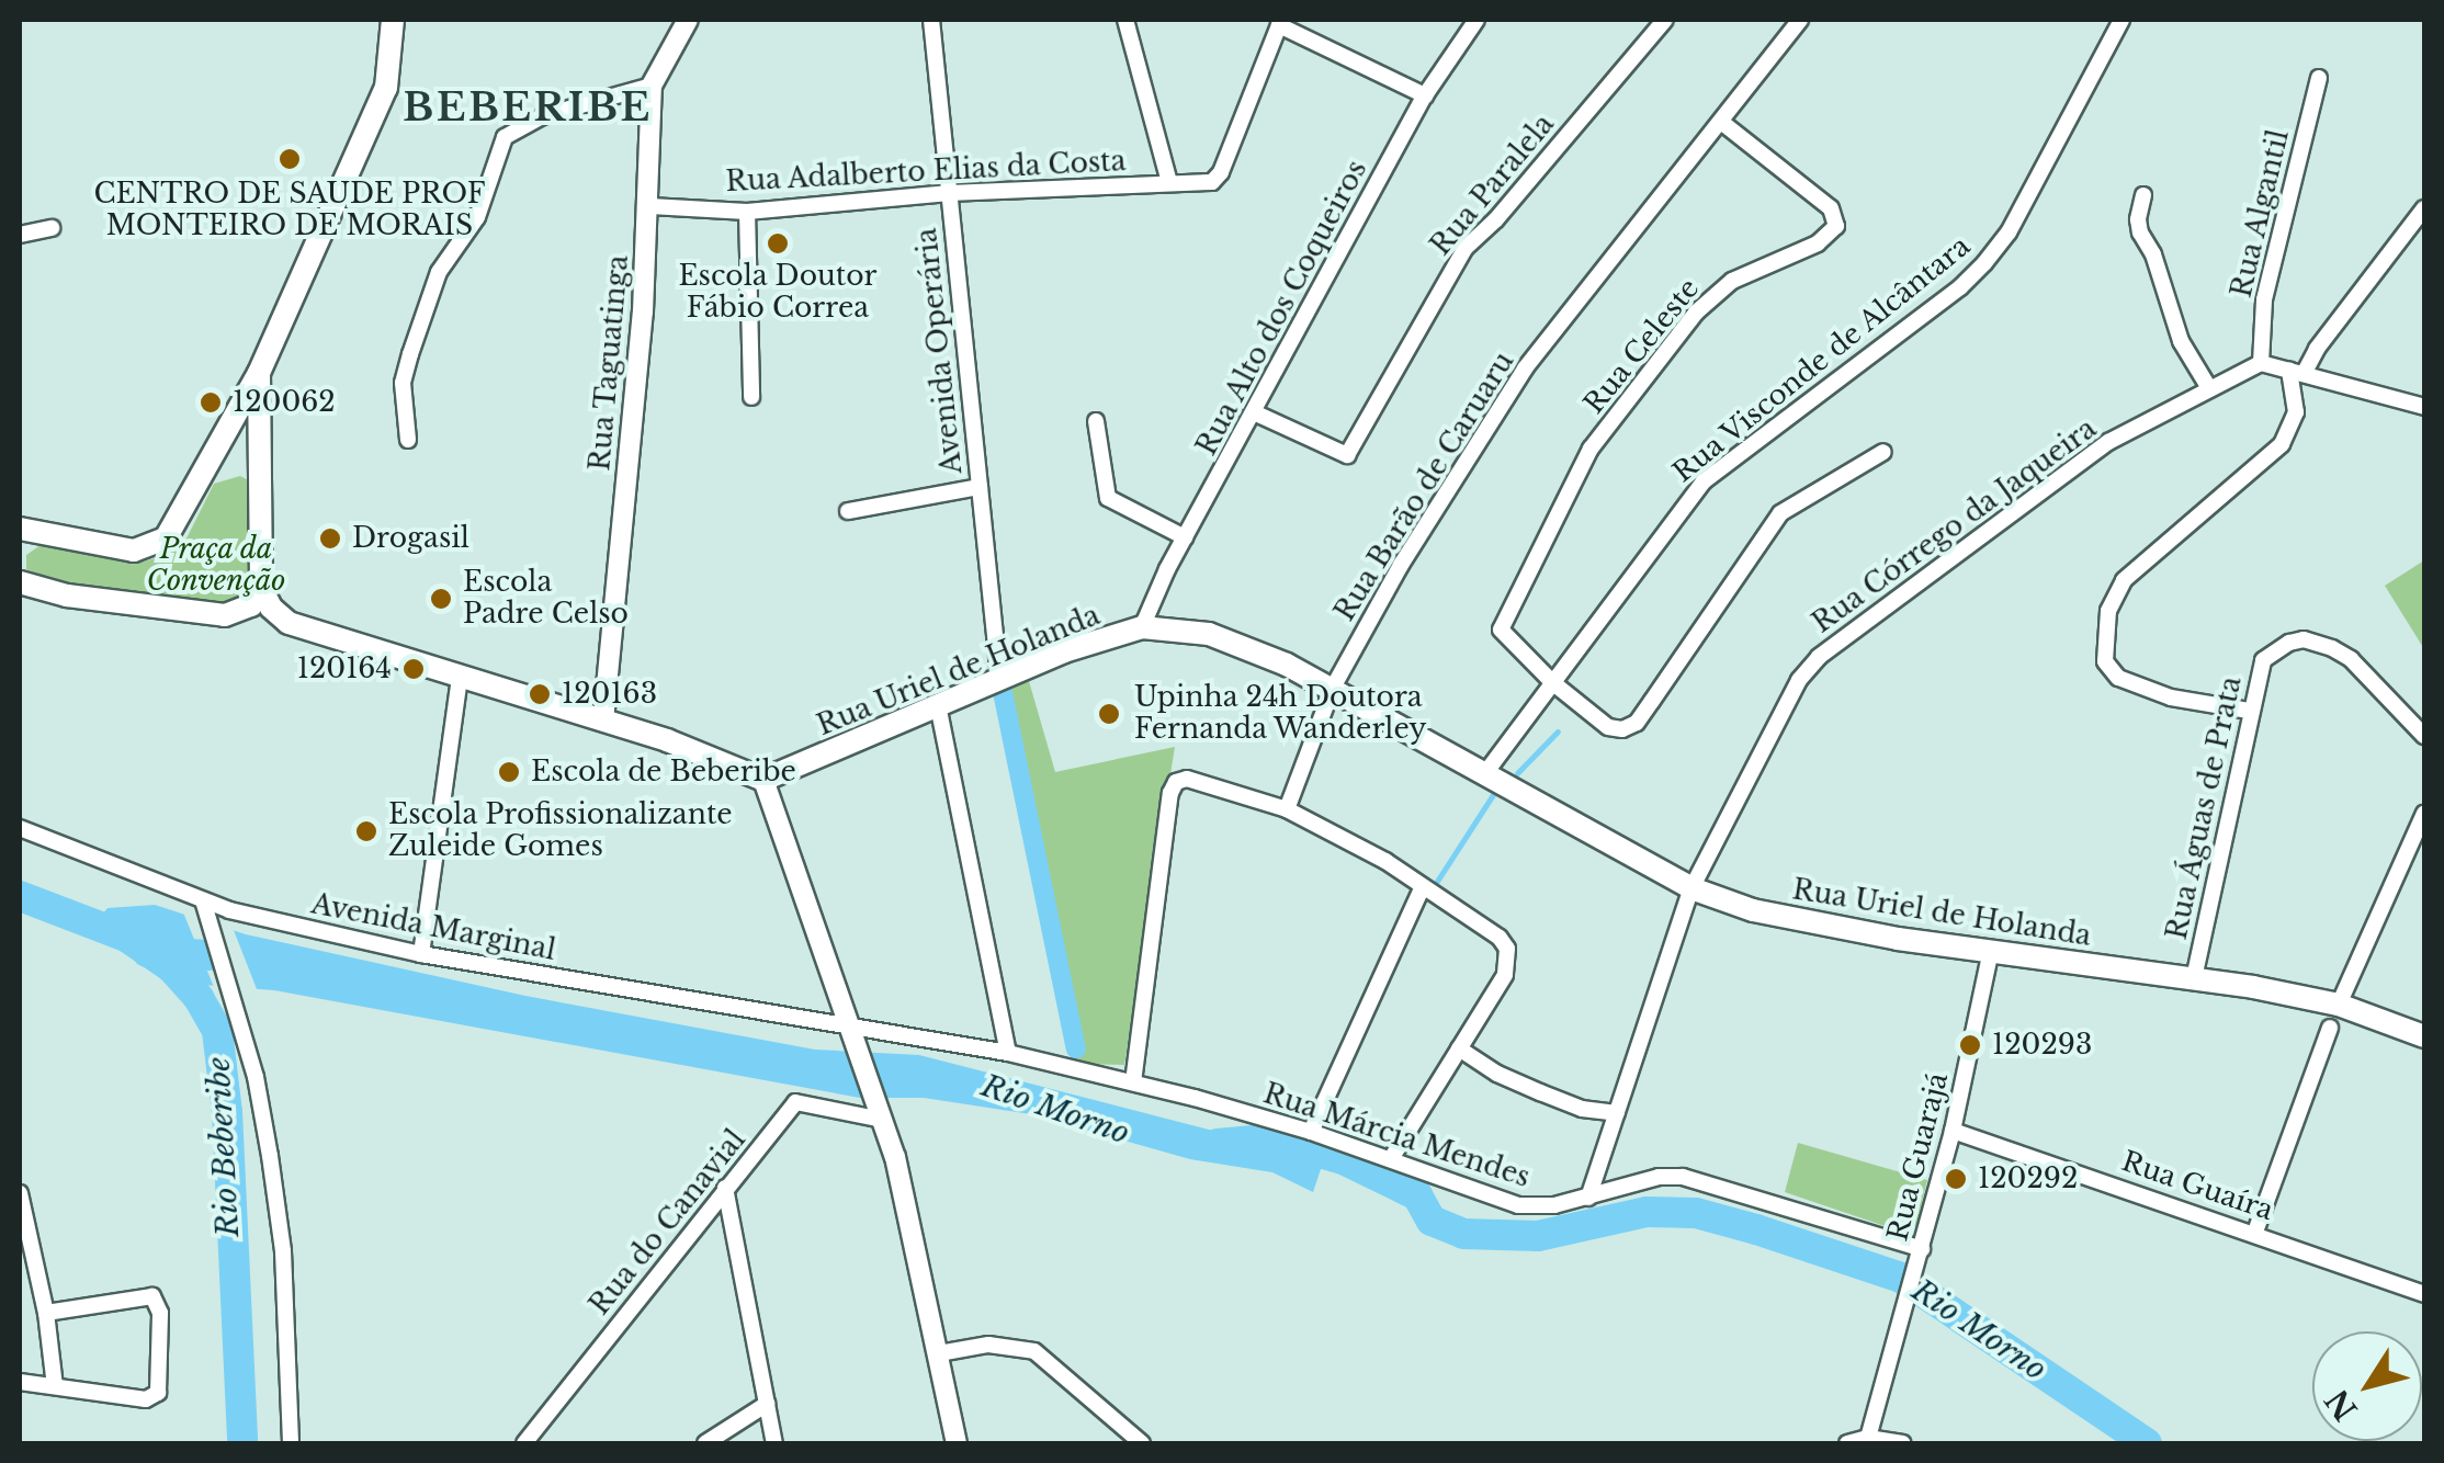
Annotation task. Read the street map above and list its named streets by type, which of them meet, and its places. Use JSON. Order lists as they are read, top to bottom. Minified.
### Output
{"streets":{"main road":["Rua Uriel de Holanda"],"street":["Rua Adalberto Elias da Costa","Rua Paralela","Rua Algantil","Rua Alto dos Coqueiros","Rua Celeste","Avenida Operária","Rua Visconde de Alcântara","Rua Taguatinga","Rua Barão de Caruaru","Rua Córrego da Jaqueira","Rua Águas de Prata","Avenida Marginal","Rua Márcia Mendes","Rua Guarajá","Rua Guaíra","Rua do Canavial"]},"crossings":[["Rua Adalberto Elias da Costa","Avenida Operária"],["Rua Adalberto Elias da Costa","Rua Taguatinga"],["Rua Paralela","Rua Alto dos Coqueiros"],["Rua Algantil","Rua Córrego da Jaqueira"],["Rua Alto dos Coqueiros","Rua Uriel de Holanda"],["Rua Celeste","Rua Visconde de Alcântara"],["Rua Celeste","Rua Barão de Caruaru"],["Avenida Operária","Rua Uriel de Holanda"],["Rua Visconde de Alcântara","Rua Uriel de Holanda"],["Rua Barão de Caruaru","Rua Uriel de Holanda"],["Rua Córrego da Jaqueira","Rua Uriel de Holanda"],["Rua Córrego da Jaqueira","Rua Márcia Mendes"],["Rua Uriel de Holanda","Rua Águas de Prata"],["Rua Uriel de Holanda","Rua Guarajá"],["Avenida Marginal","Rua Márcia Mendes"],["Rua Márcia Mendes","Rua Guarajá"],["Rua Guarajá","Rua Guaíra"]],"districts":["BEBERIBE"],"water":["Rio Morno","Rio Beberibe"],"parks":["Praça da Convenção"],"places":["CENTRO DE SAUDE PROF MONTEIRO DE MORAIS","Escola Doutor Fábio Correa","120062","Drogasil","Escola Padre Celso","120164","120163","Upinha 24h Doutora Fernanda Wanderley","Escola de Beberibe","Escola Profissionalizante Zuleide Gomes","120293","120292"],"north":"bottom left"}
